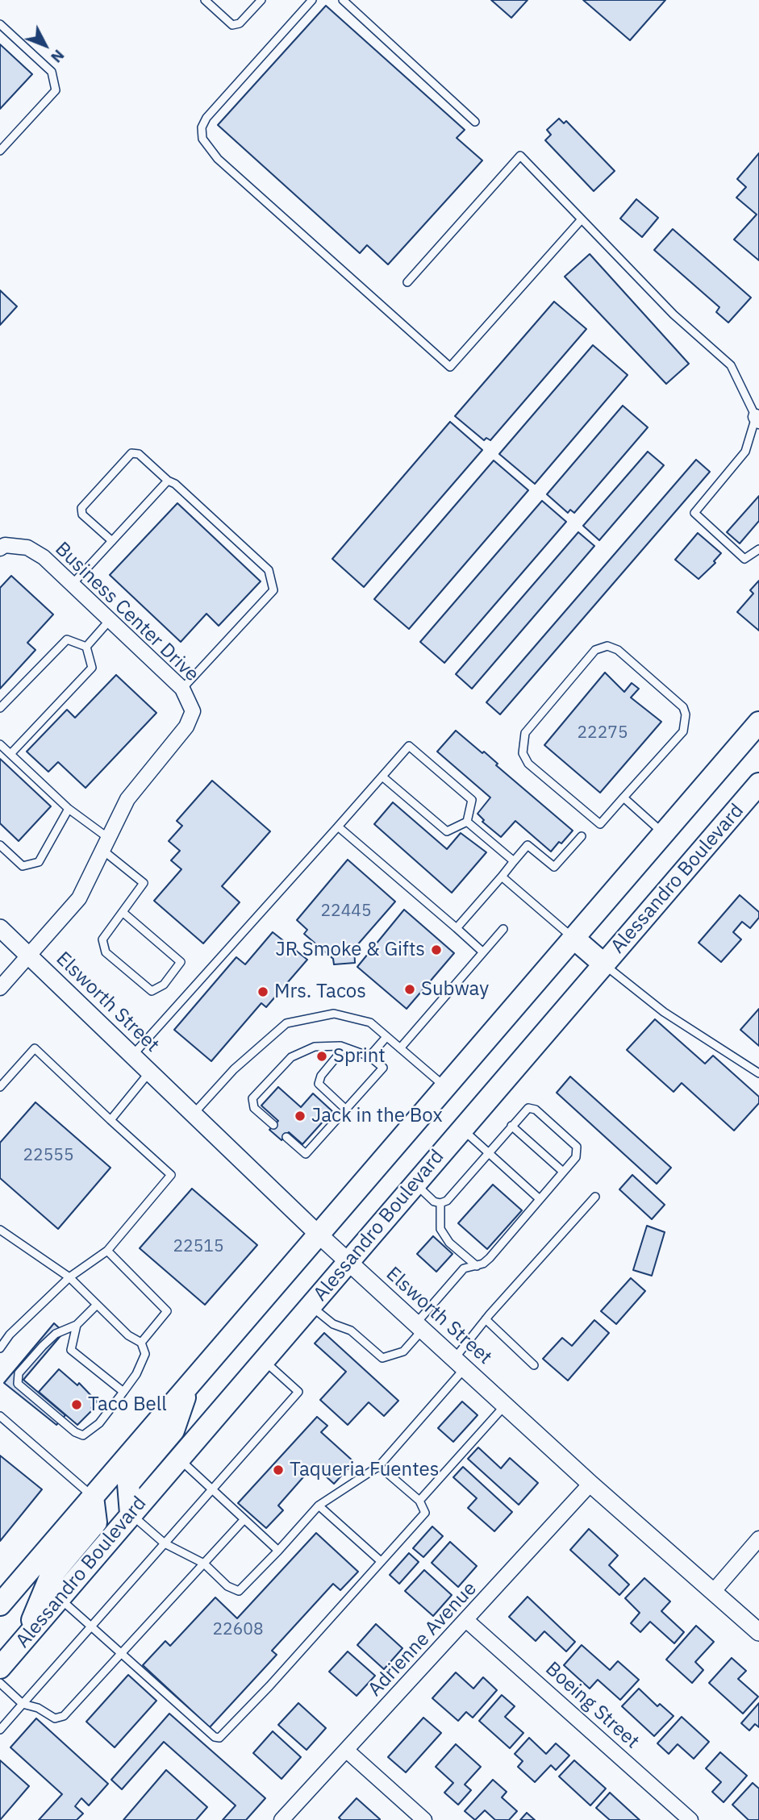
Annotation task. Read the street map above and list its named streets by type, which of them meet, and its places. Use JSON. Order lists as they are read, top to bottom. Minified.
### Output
{"streets":{"main road":["Alessandro Boulevard"],"street":["Business Center Drive","Elsworth Street","Adrienne Avenue","Boeing Street"]},"crossings":[["Business Center Drive","Elsworth Street"],["Alessandro Boulevard","Elsworth Street"],["Elsworth Street","Adrienne Avenue"],["Adrienne Avenue","Boeing Street"]],"places":["JR Smoke & Gifts","Subway","Mrs. Tacos","Sprint","Jack in the Box","Taco Bell","Taqueria Fuentes"],"house_numbers":["22275","22445","22555","22515","22608"],"north":"bottom right"}
